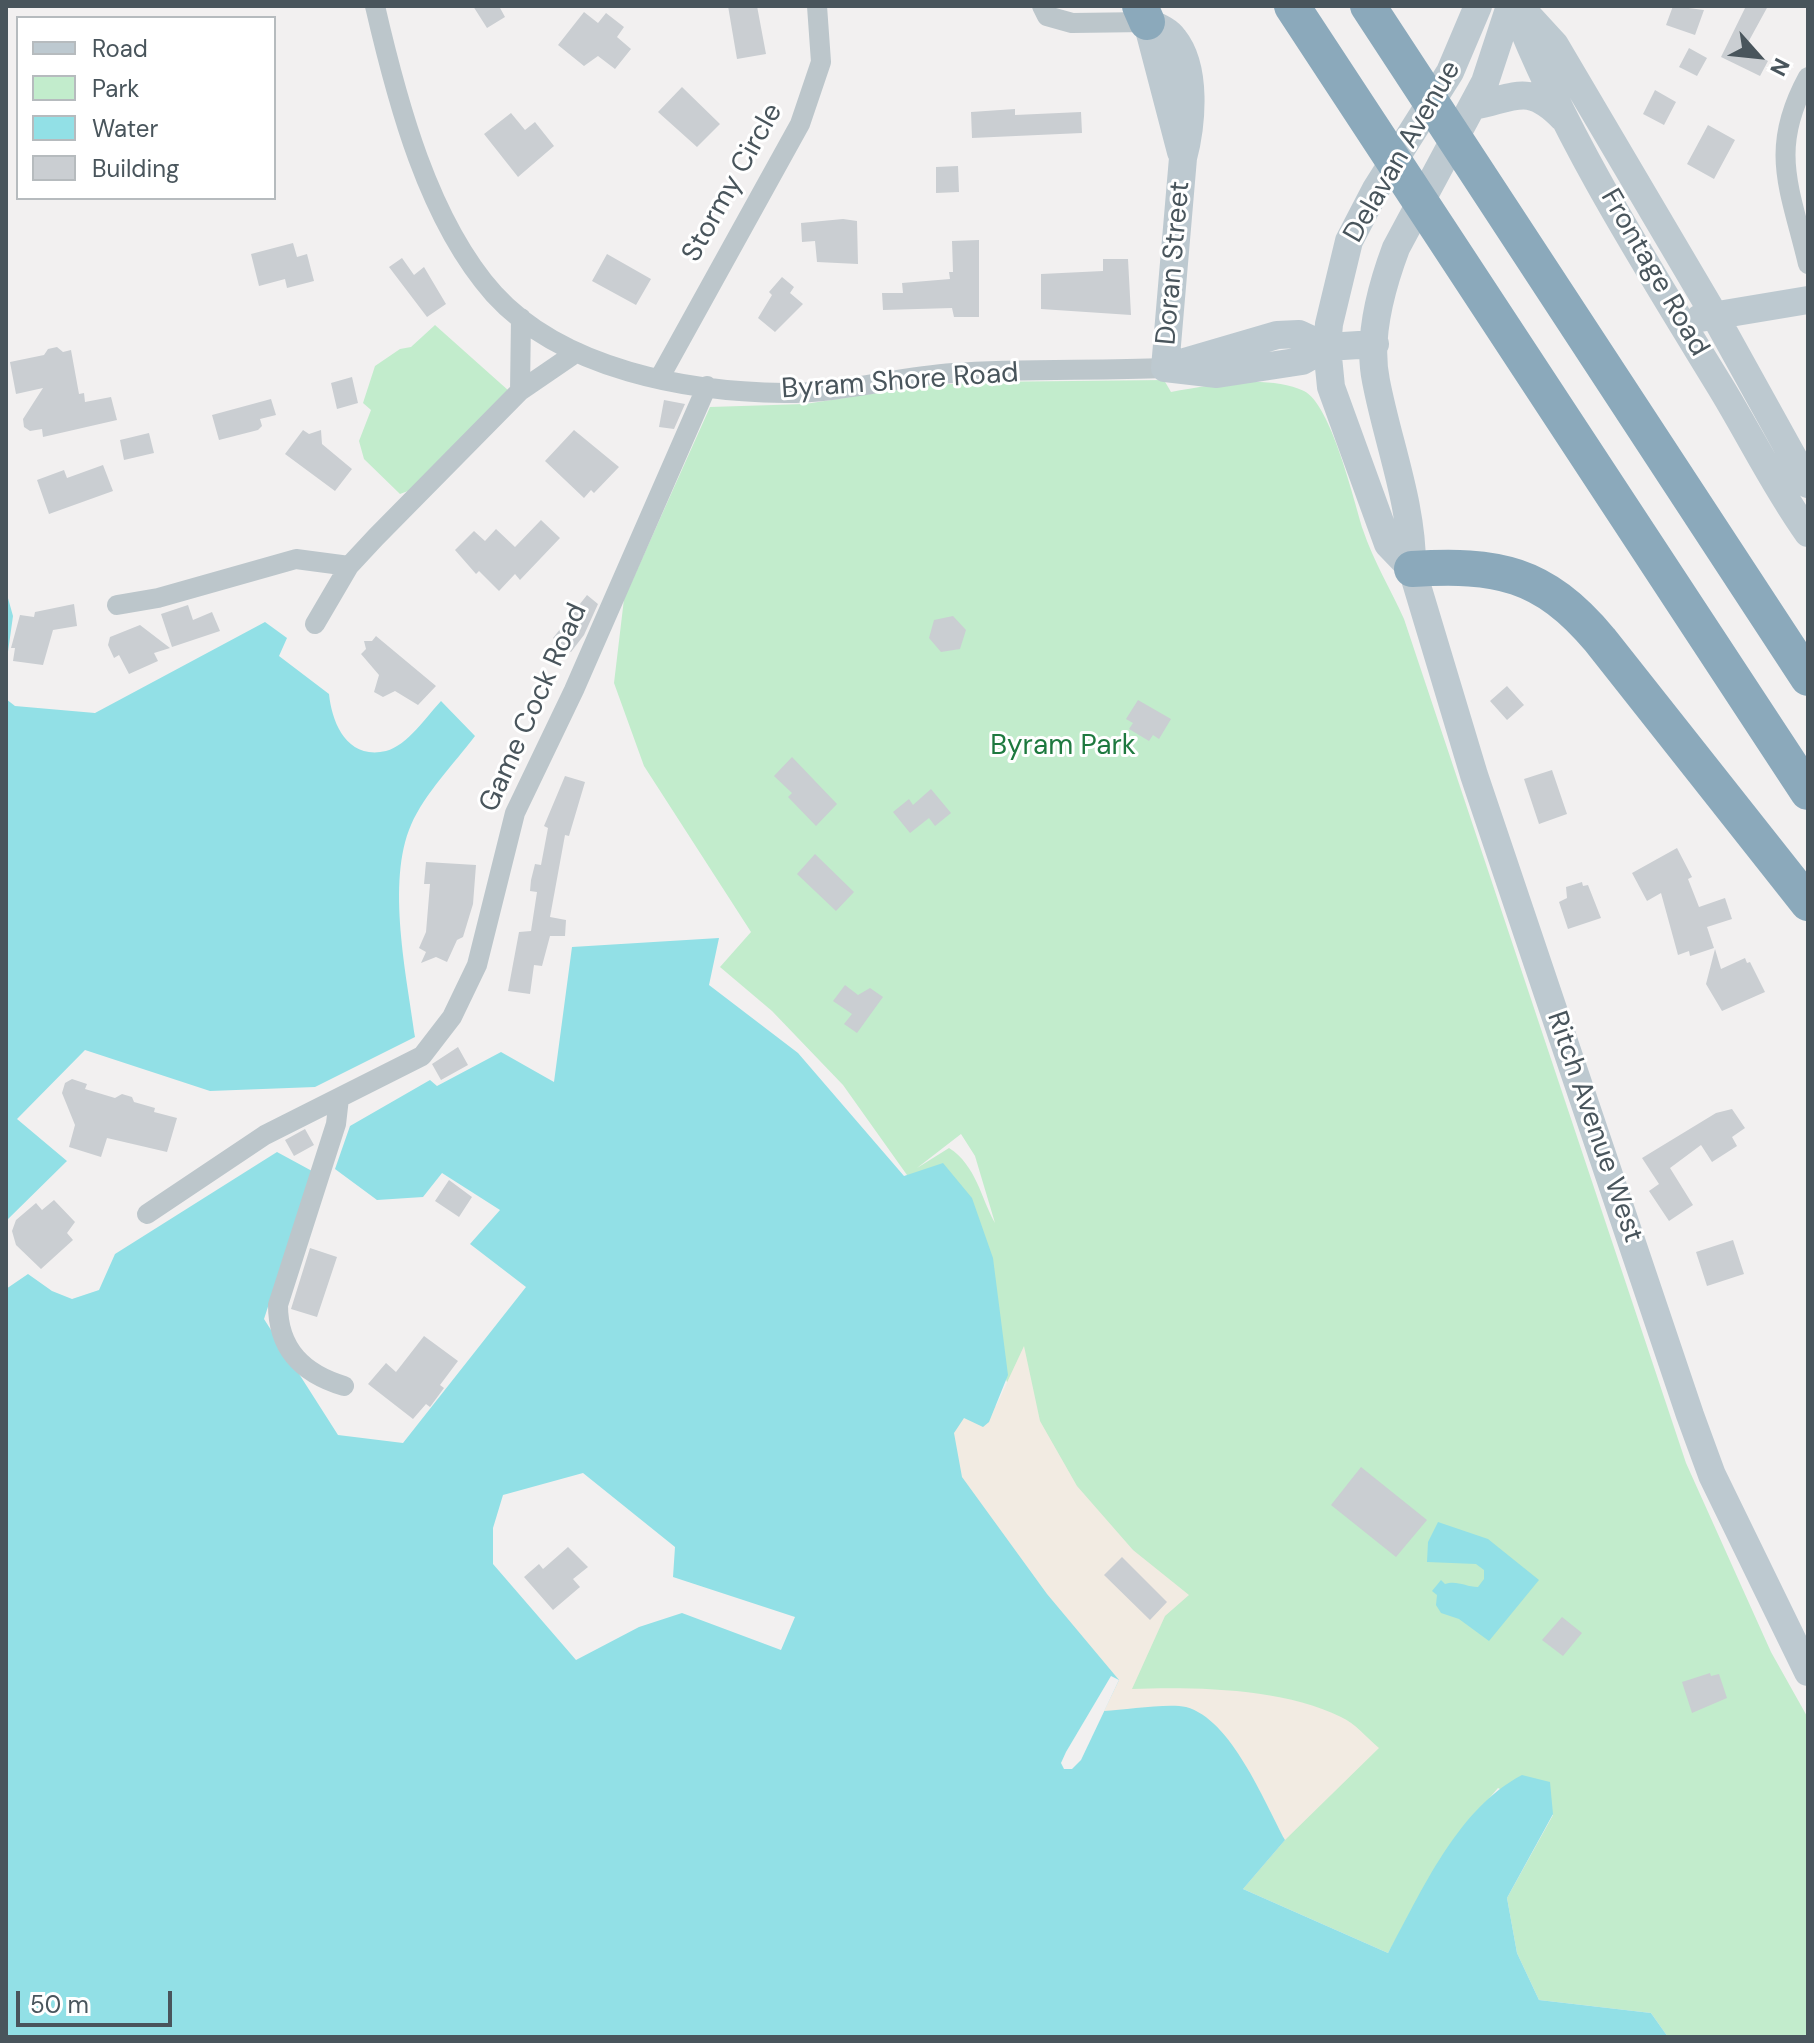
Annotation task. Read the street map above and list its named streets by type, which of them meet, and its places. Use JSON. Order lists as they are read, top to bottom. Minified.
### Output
{"streets":{"main road":["Delavan Avenue","Doran Street","Frontage Road","Byram Shore Road","Ritch Avenue West"],"street":["Stormy Circle","Game Cock Road"]},"crossings":[["Delavan Avenue","Frontage Road"],["Delavan Avenue","Byram Shore Road"],["Delavan Avenue","Ritch Avenue West"],["Stormy Circle","Byram Shore Road"],["Doran Street","Byram Shore Road"],["Byram Shore Road","Game Cock Road"],["Byram Shore Road","Ritch Avenue West"]],"parks":["Byram Park"],"legend":["Road","Park","Water","Building"],"scale_bar":"50 m","north":"bottom right"}
